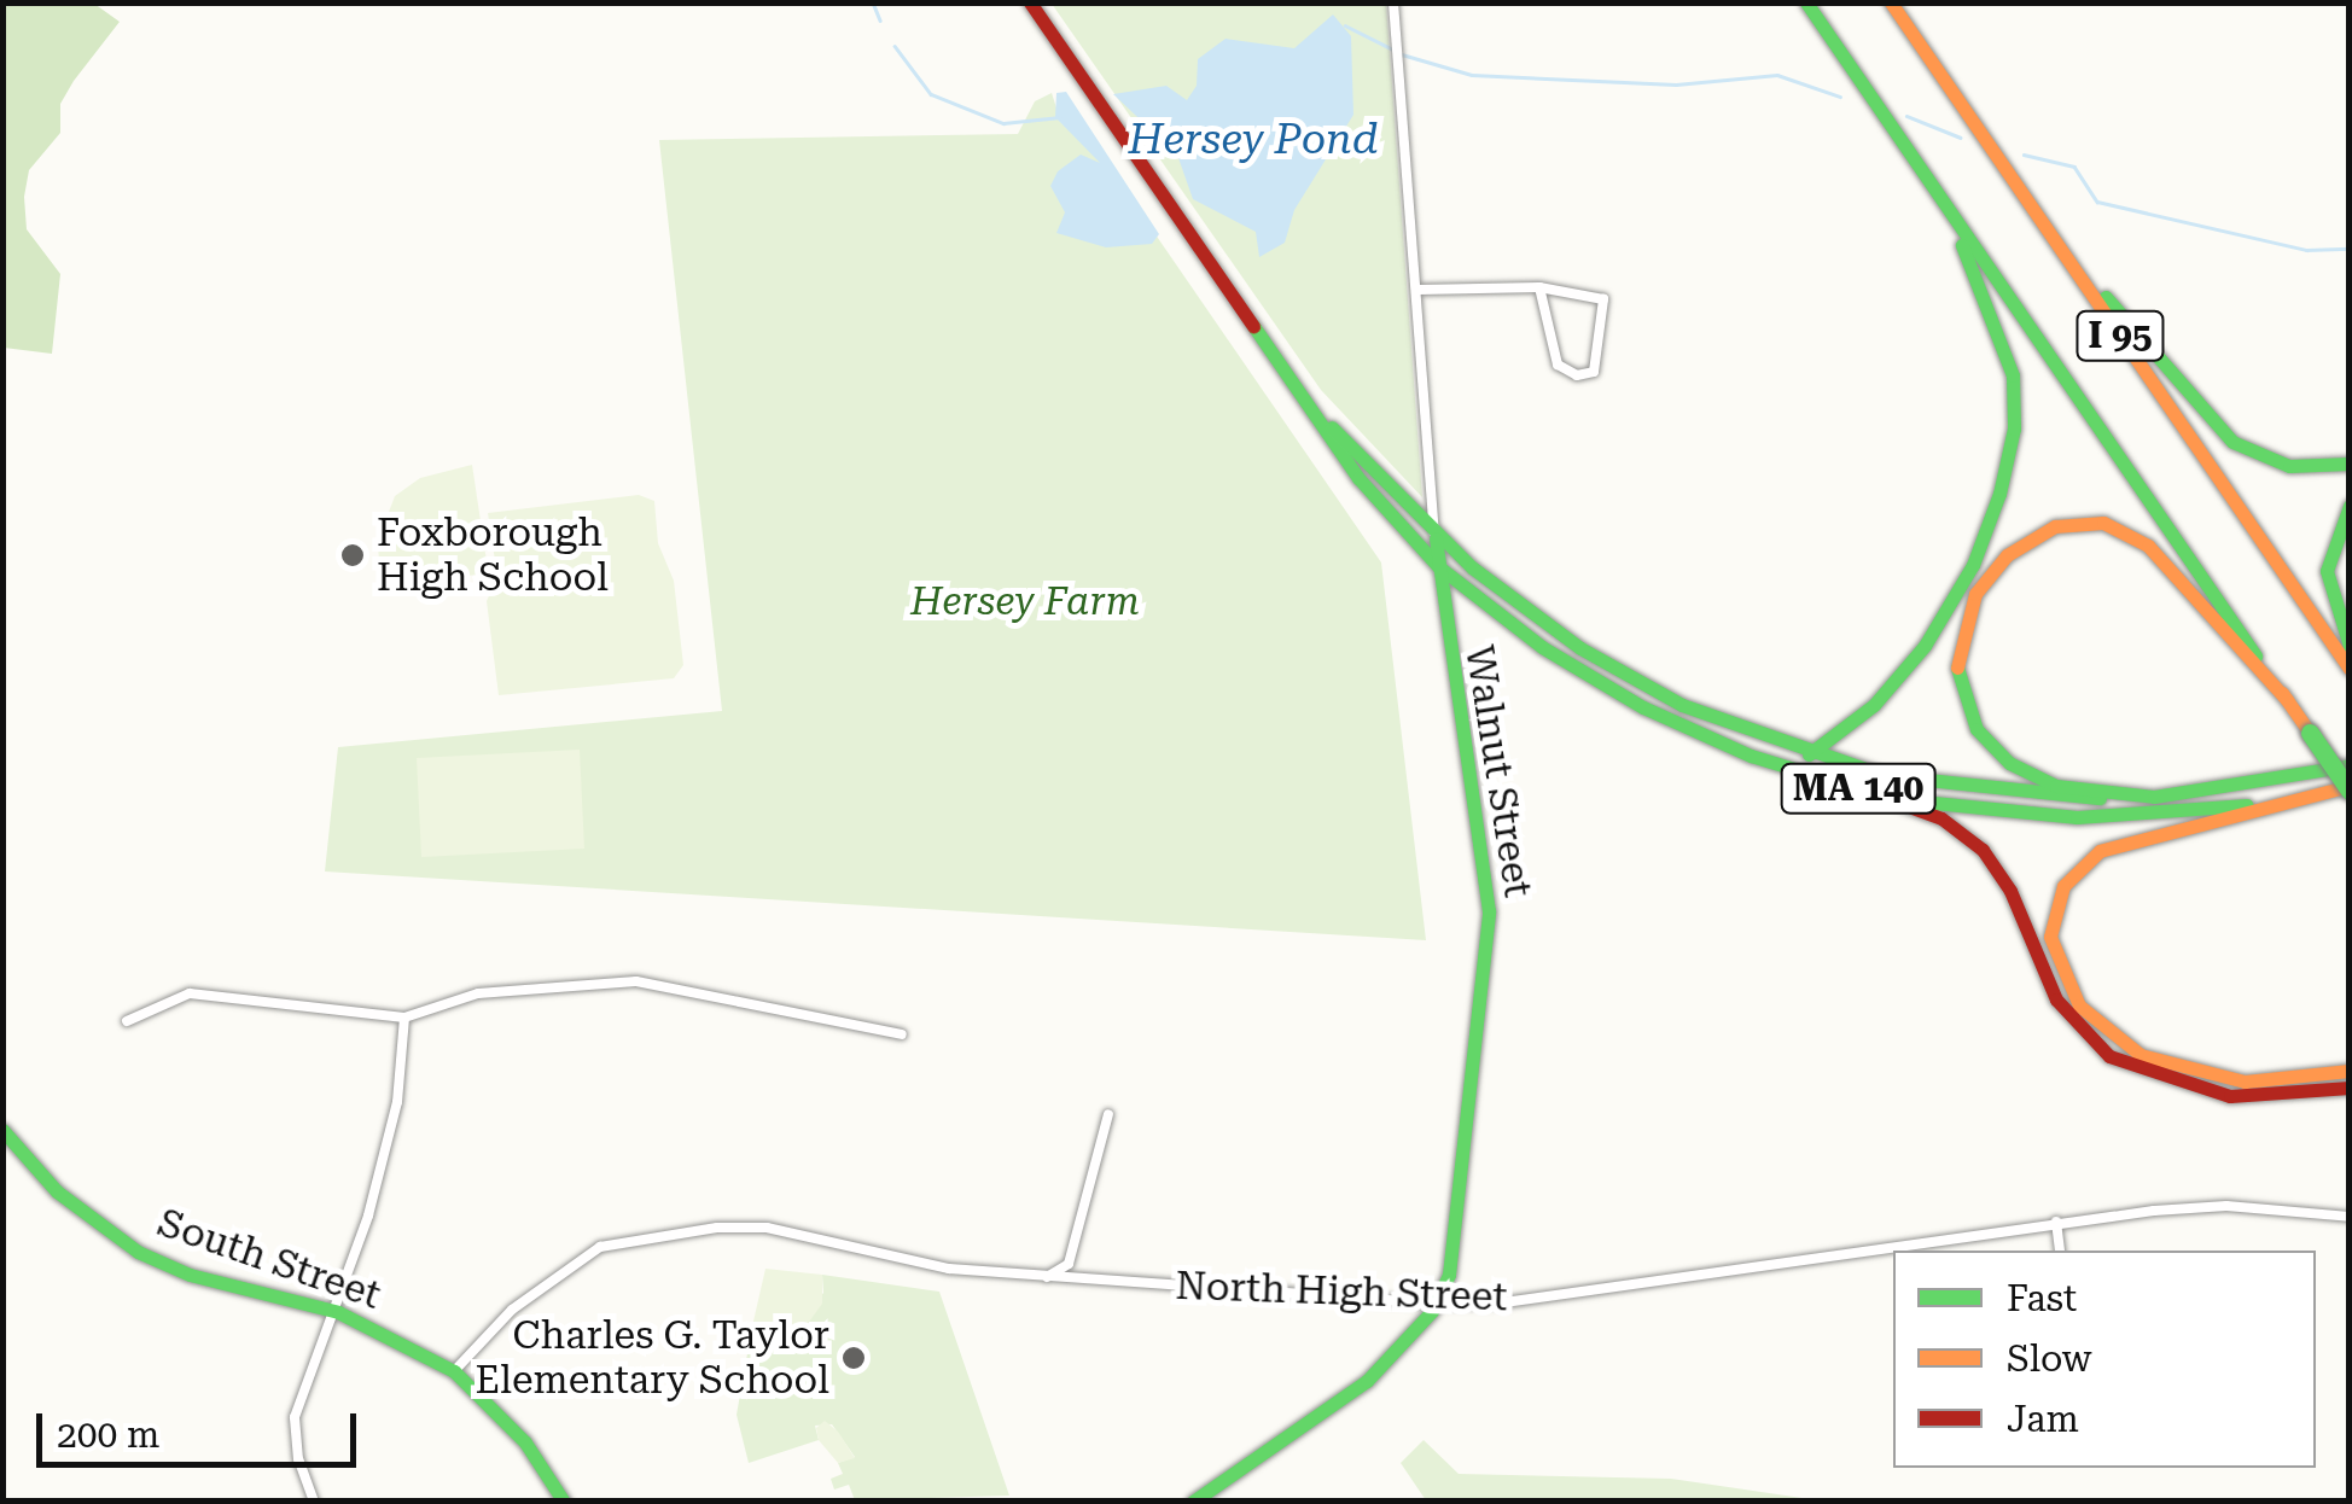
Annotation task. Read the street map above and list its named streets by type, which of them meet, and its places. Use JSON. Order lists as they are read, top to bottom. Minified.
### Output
{"streets":{"main road":["I 95","Walnut Street","MA 140","South Street"],"street":["North High Street"]},"crossings":[["I 95","MA 140"],["Walnut Street","MA 140"],["Walnut Street","North High Street"],["South Street","North High Street"]],"water":["Hersey Pond"],"parks":["Hersey Farm"],"places":["Foxborough High School","Charles G. Taylor Elementary School"],"legend":["Fast","Slow","Jam"],"scale_bar":"200 m"}
